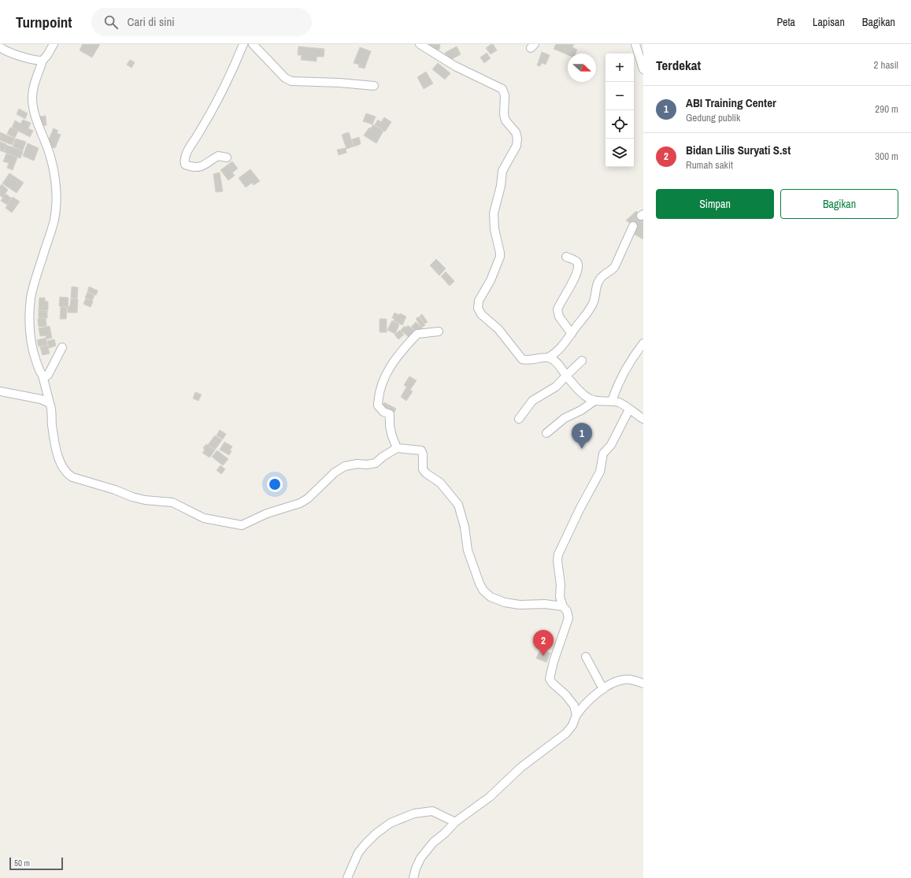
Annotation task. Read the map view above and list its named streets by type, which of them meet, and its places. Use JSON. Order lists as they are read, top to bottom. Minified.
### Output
{"scale_bar":"50 m","north":"right","page":{"header":"Turnpoint","search":"Cari di sini","nav":["Peta","Lapisan","Bagikan"],"heading":["Terdekat","2 hasil"],"map_buttons":["+","−"],"list":[{"mark":"1","name":"ABI Training Center","note":"Gedung publik","value":"290 m"},{"mark":"2","name":"Bidan Lilis Suryati S.st","note":"Rumah sakit","value":"300 m"}],"buttons":["Simpan","Bagikan"],"pins":["1","2"],"scale":"50 m"}}
